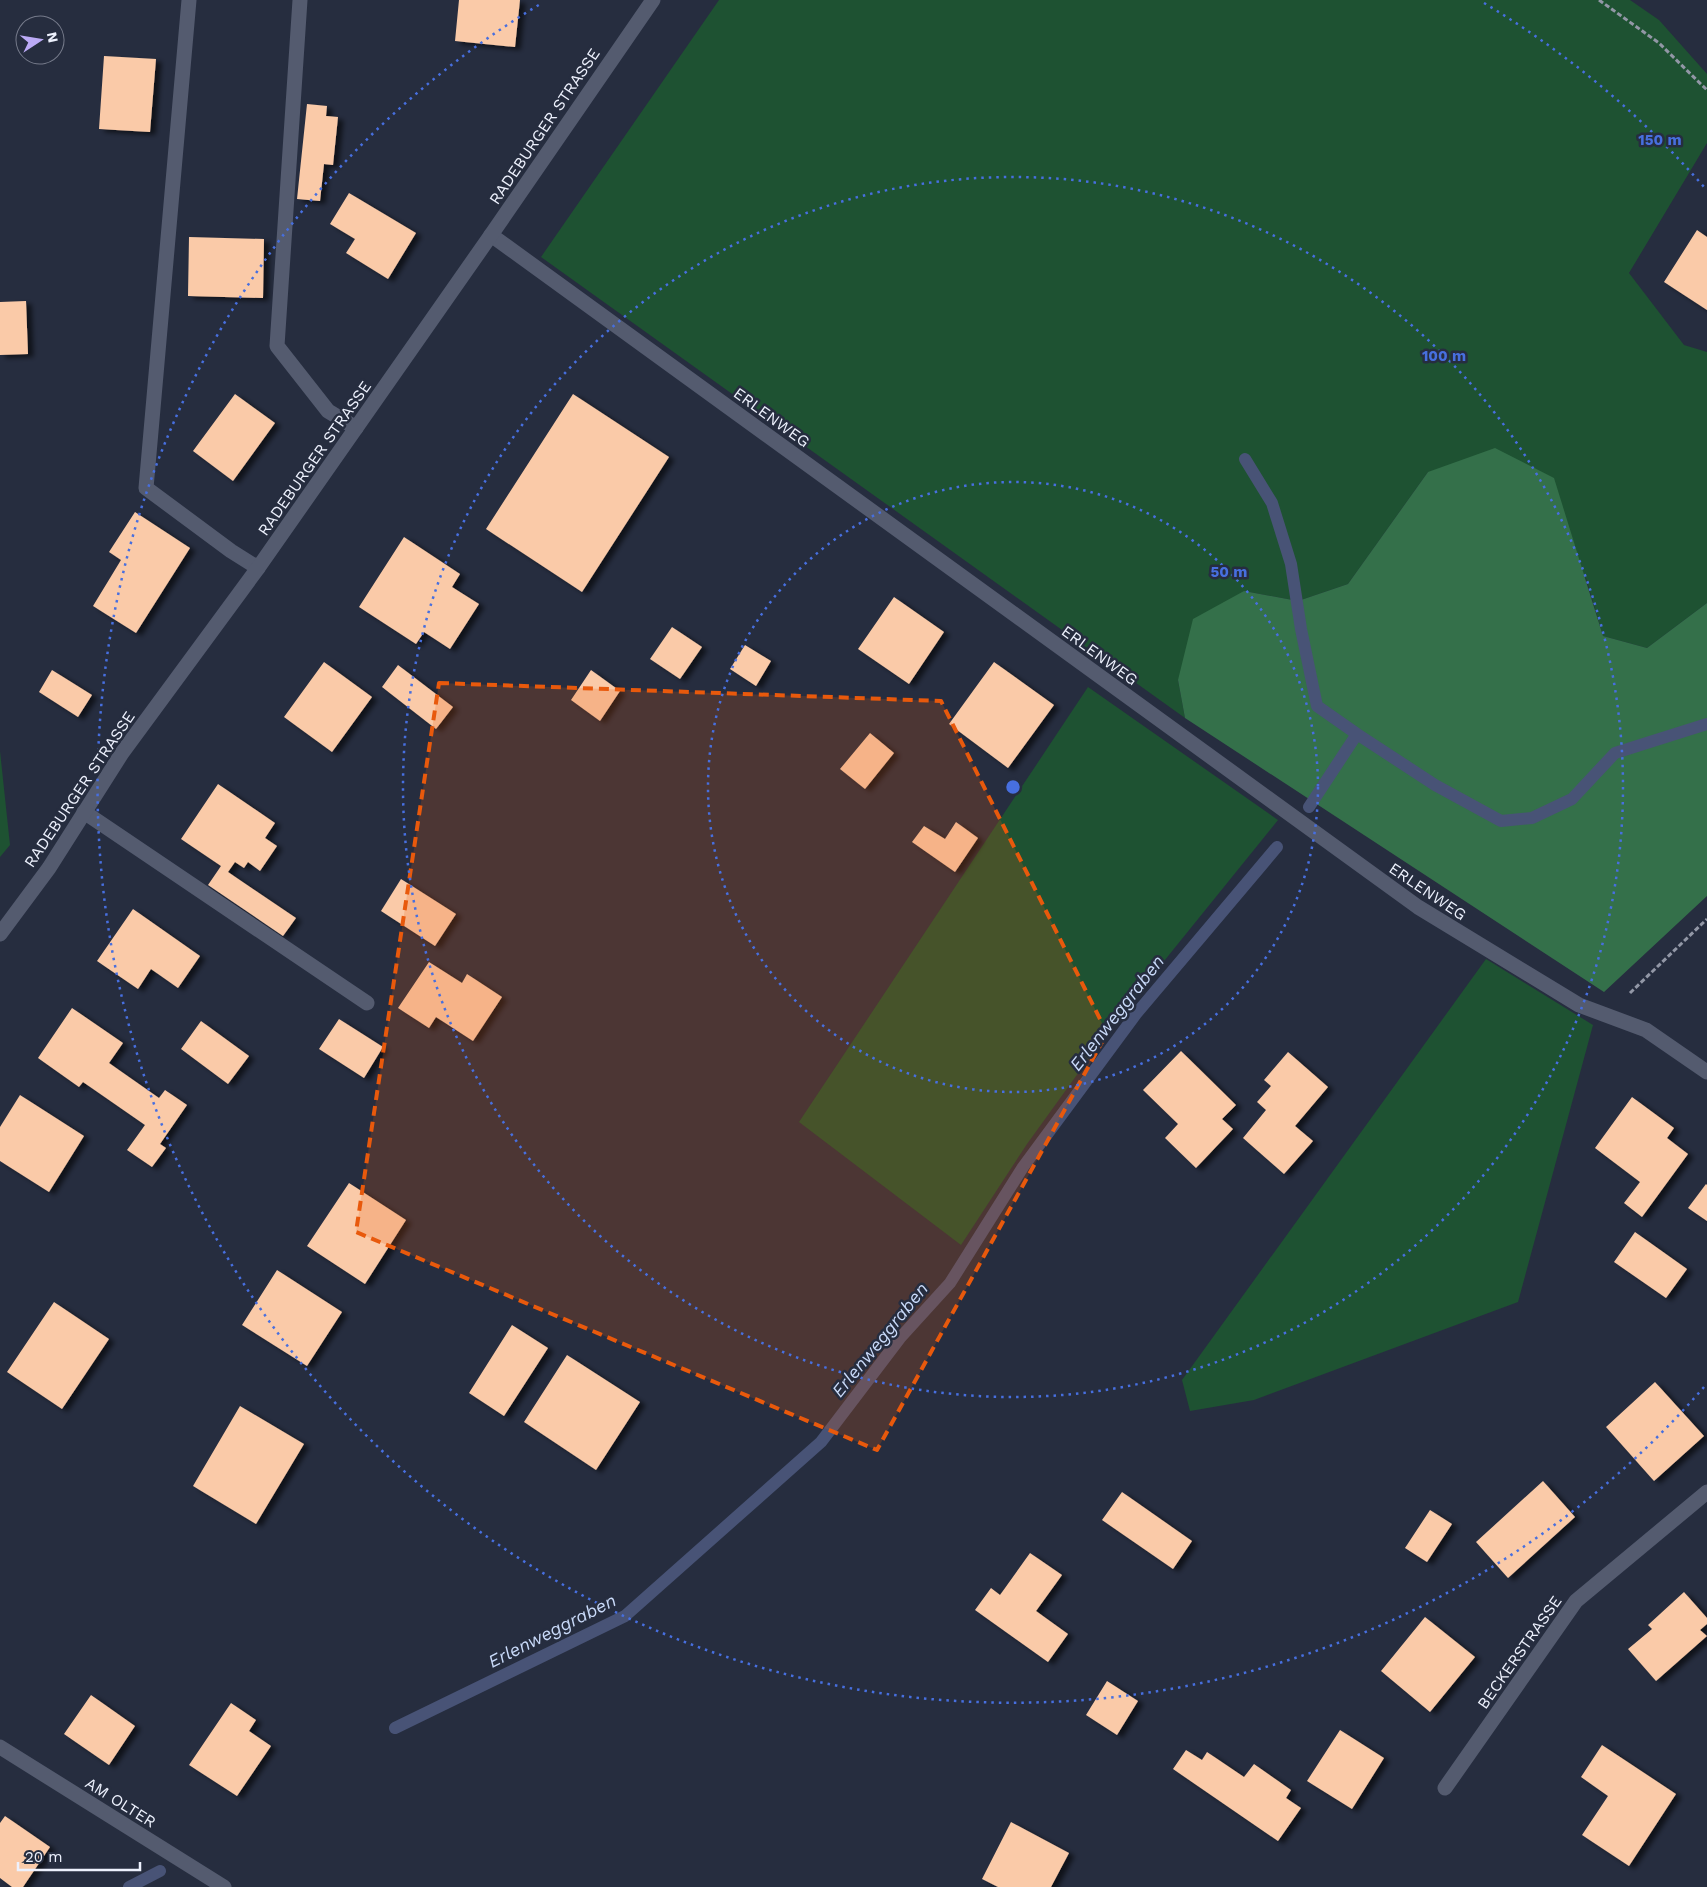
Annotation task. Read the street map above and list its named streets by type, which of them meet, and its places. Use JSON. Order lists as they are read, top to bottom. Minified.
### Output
{"streets":{"street":["RADEBURGER STRASSE","ERLENWEG","BECKERSTRASSE","AM OLTER"]},"crossings":[["RADEBURGER STRASSE","ERLENWEG"]],"water":["Erlenweggraben"],"scale_bar":"20 m","north":"right","rings":["150 m","100 m","50 m"]}
